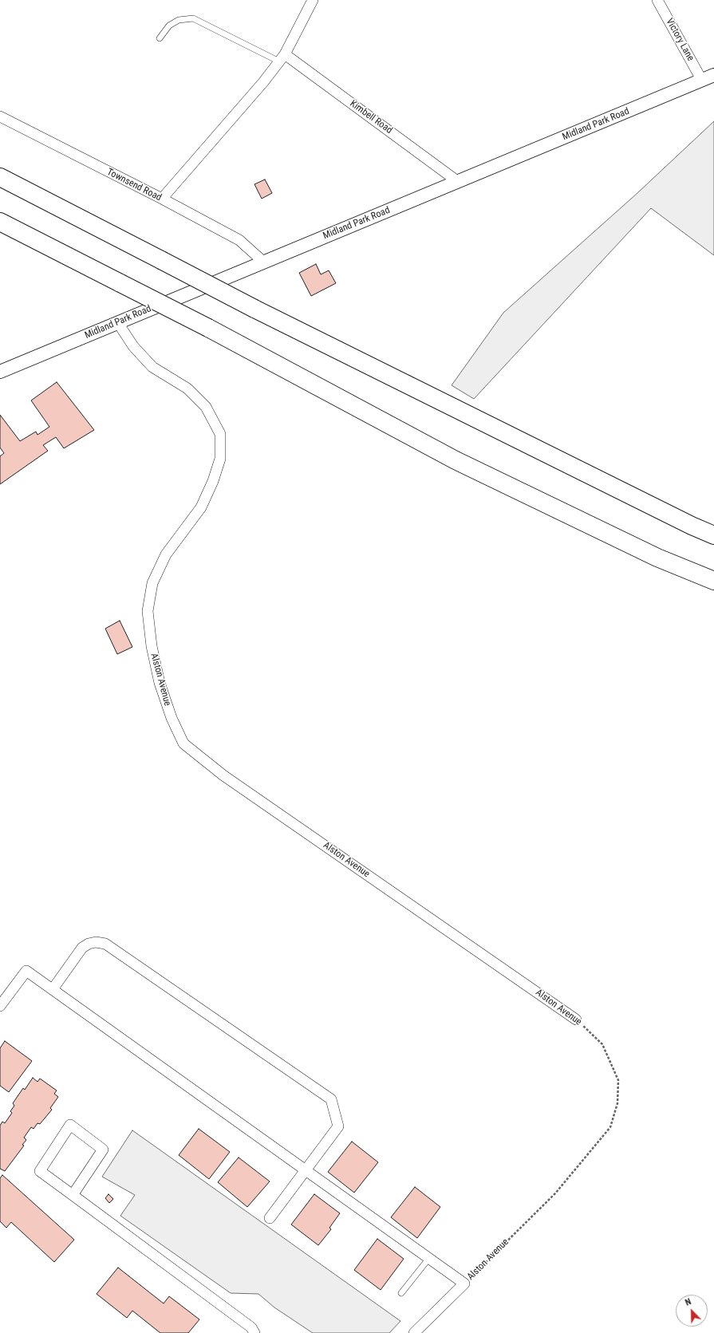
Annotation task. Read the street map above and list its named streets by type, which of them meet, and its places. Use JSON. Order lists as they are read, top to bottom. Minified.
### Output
{"streets":{"street":["Victory Lane","Kimbell Road","Midland Park Road","Townsend Road","Alston Avenue"]},"crossings":[["Victory Lane","Midland Park Road"],["Kimbell Road","Midland Park Road"],["Midland Park Road","Townsend Road"],["Midland Park Road","Alston Avenue"]],"north":"top left"}
